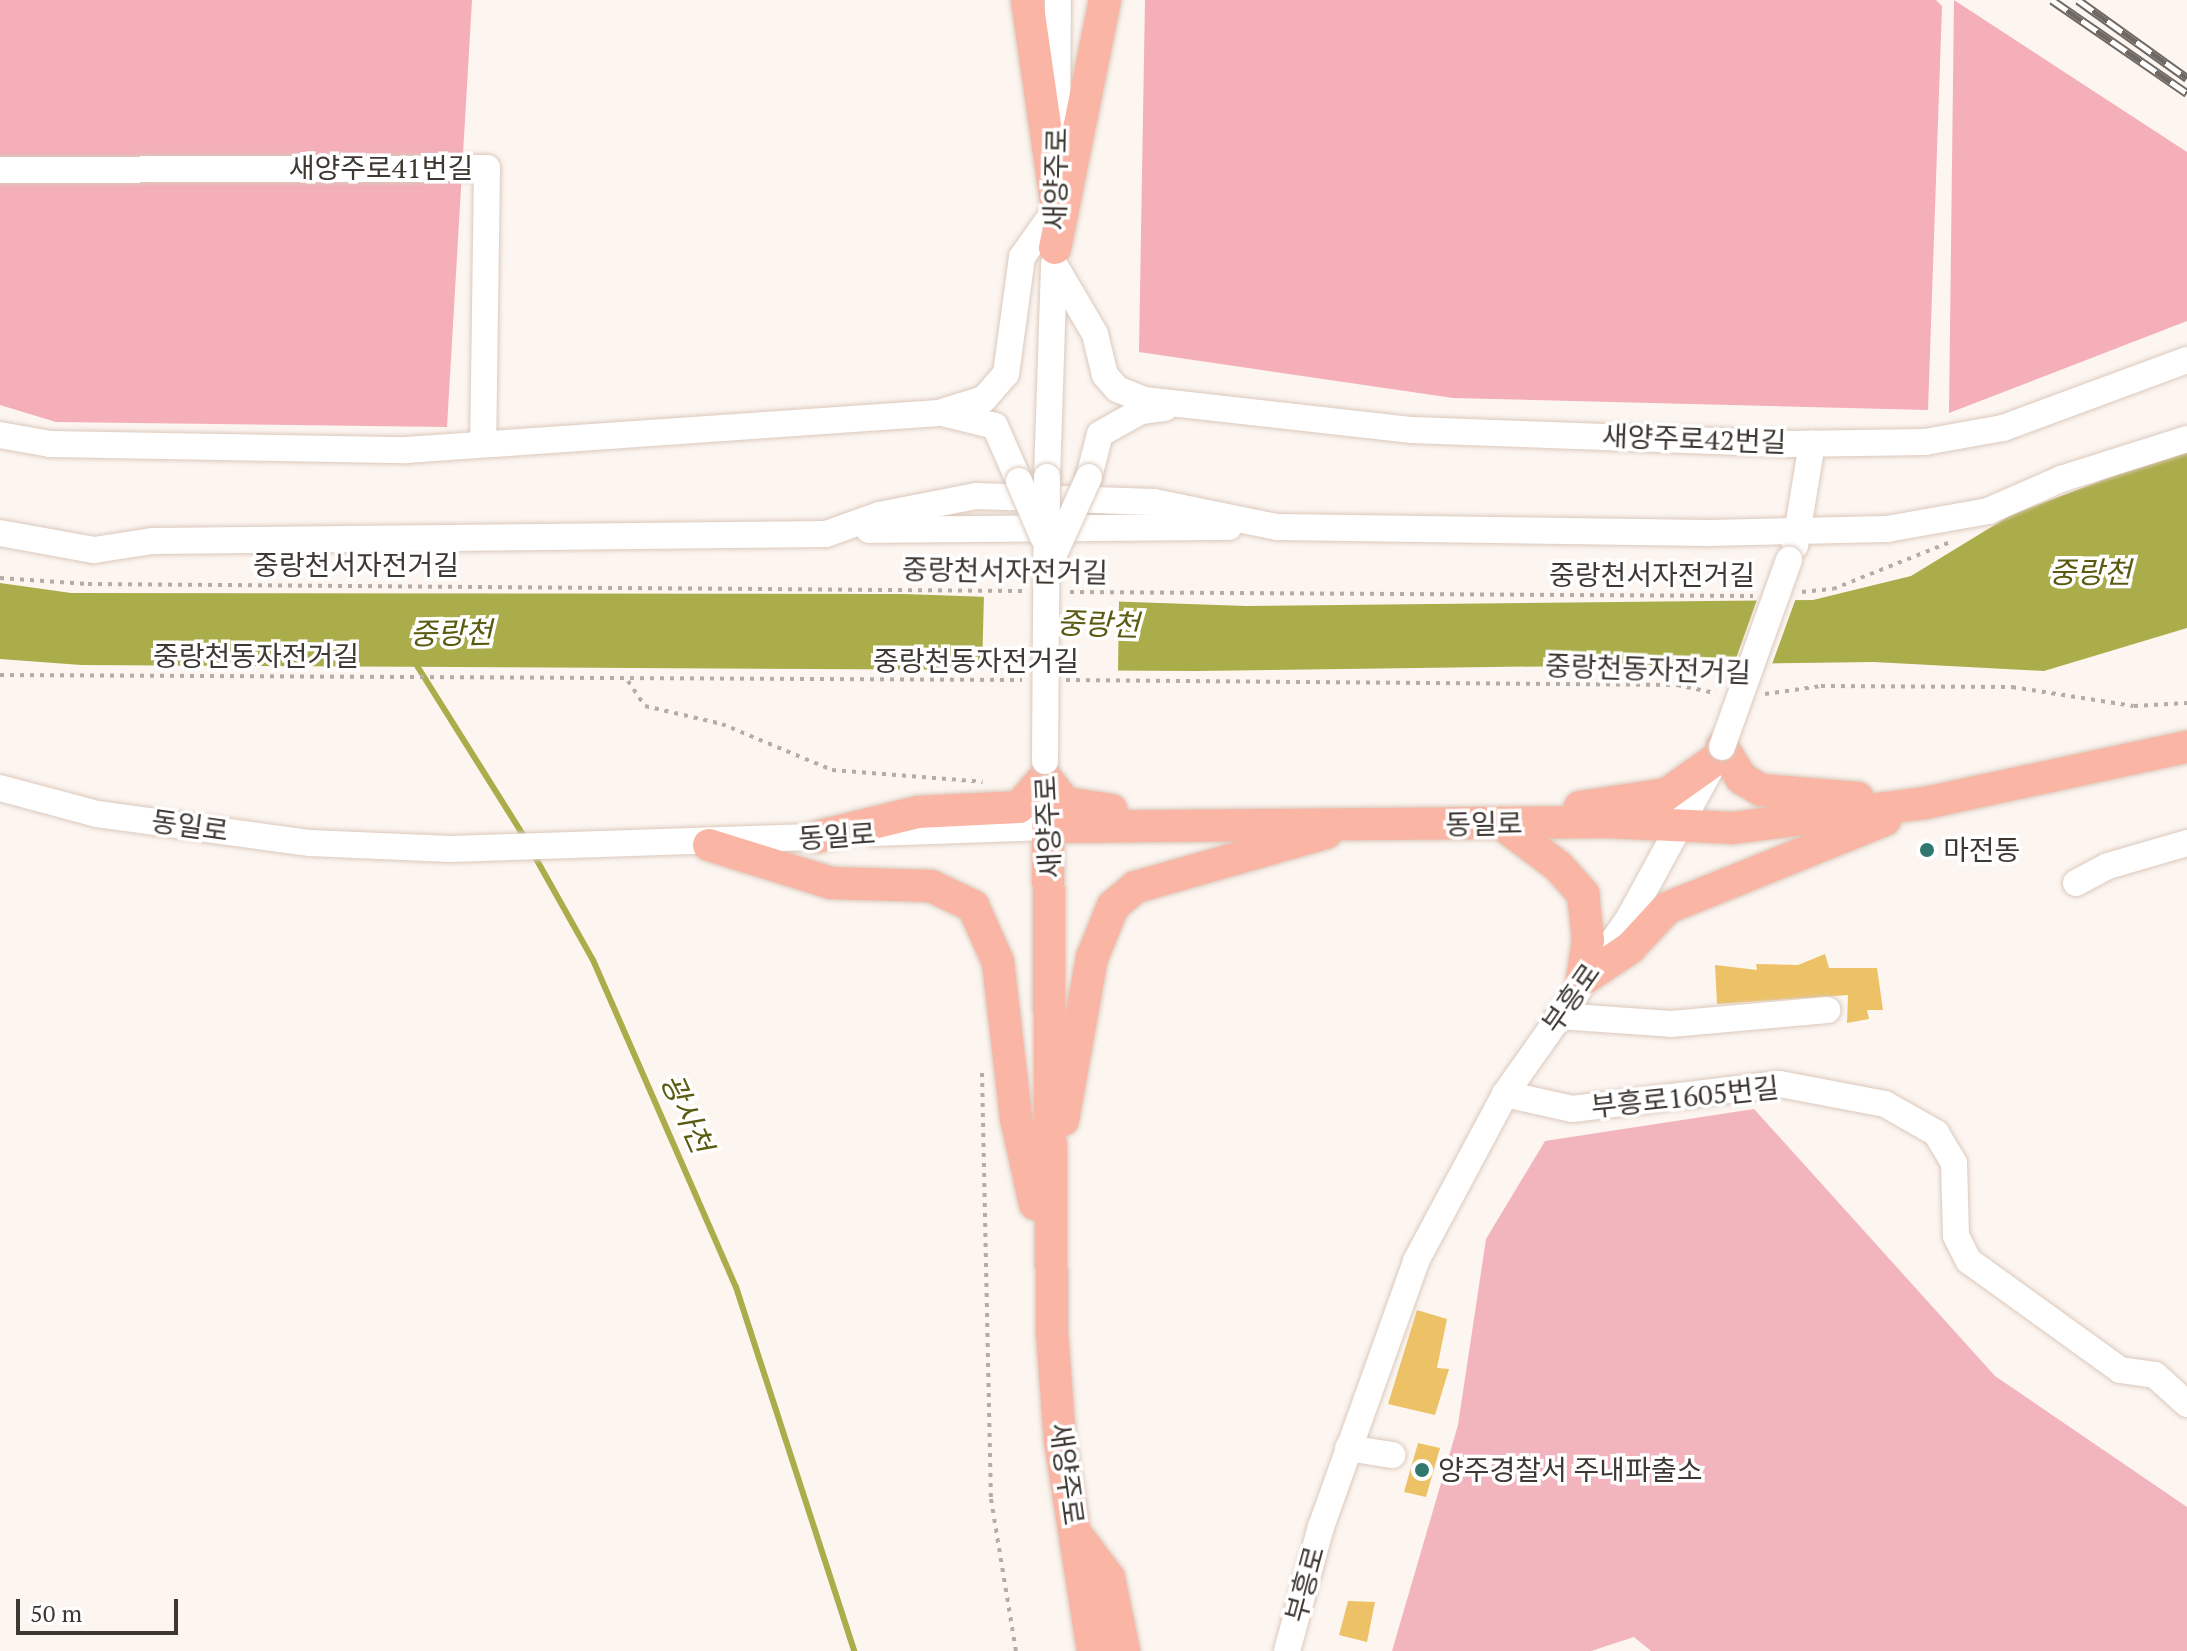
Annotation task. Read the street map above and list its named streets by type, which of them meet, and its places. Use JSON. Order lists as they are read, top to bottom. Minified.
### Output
{"streets":{"main road":["새양주로","동일로"],"street":["새양주로41번길","새양주로42번길","부흥로","부흥로1605번길"],"path":["중랑천서자전거길","중랑천동자전거길"]},"crossings":[["새양주로","동일로"],["새양주로42번길","부흥로"],["동일로","부흥로"],["부흥로","부흥로1605번길"]],"water":["중랑천","광사천"],"places":["마전동","양주경찰서 주내파출소"],"scale_bar":"50 m"}
